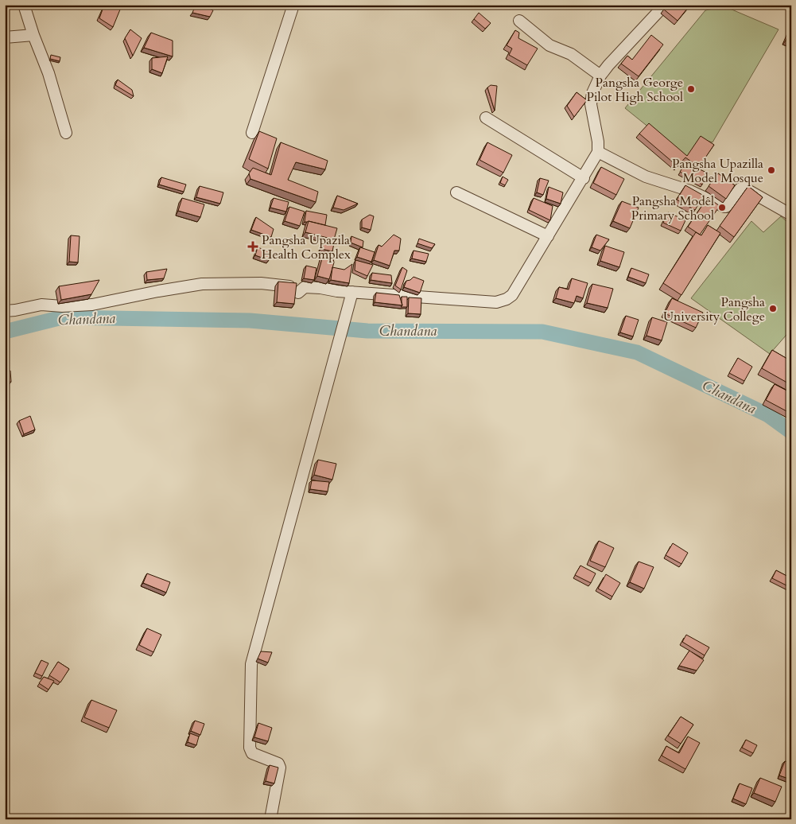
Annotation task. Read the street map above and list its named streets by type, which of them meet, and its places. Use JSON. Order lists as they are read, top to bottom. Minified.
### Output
{"water":["Chandana"],"places":{"other":["Pangsha George Pilot High School","Pangsha Upazilla Model Mosque","Pangsha Model Primary School","Pangsha University College"],"health":["Pangsha Upazila Health Complex"]}}
